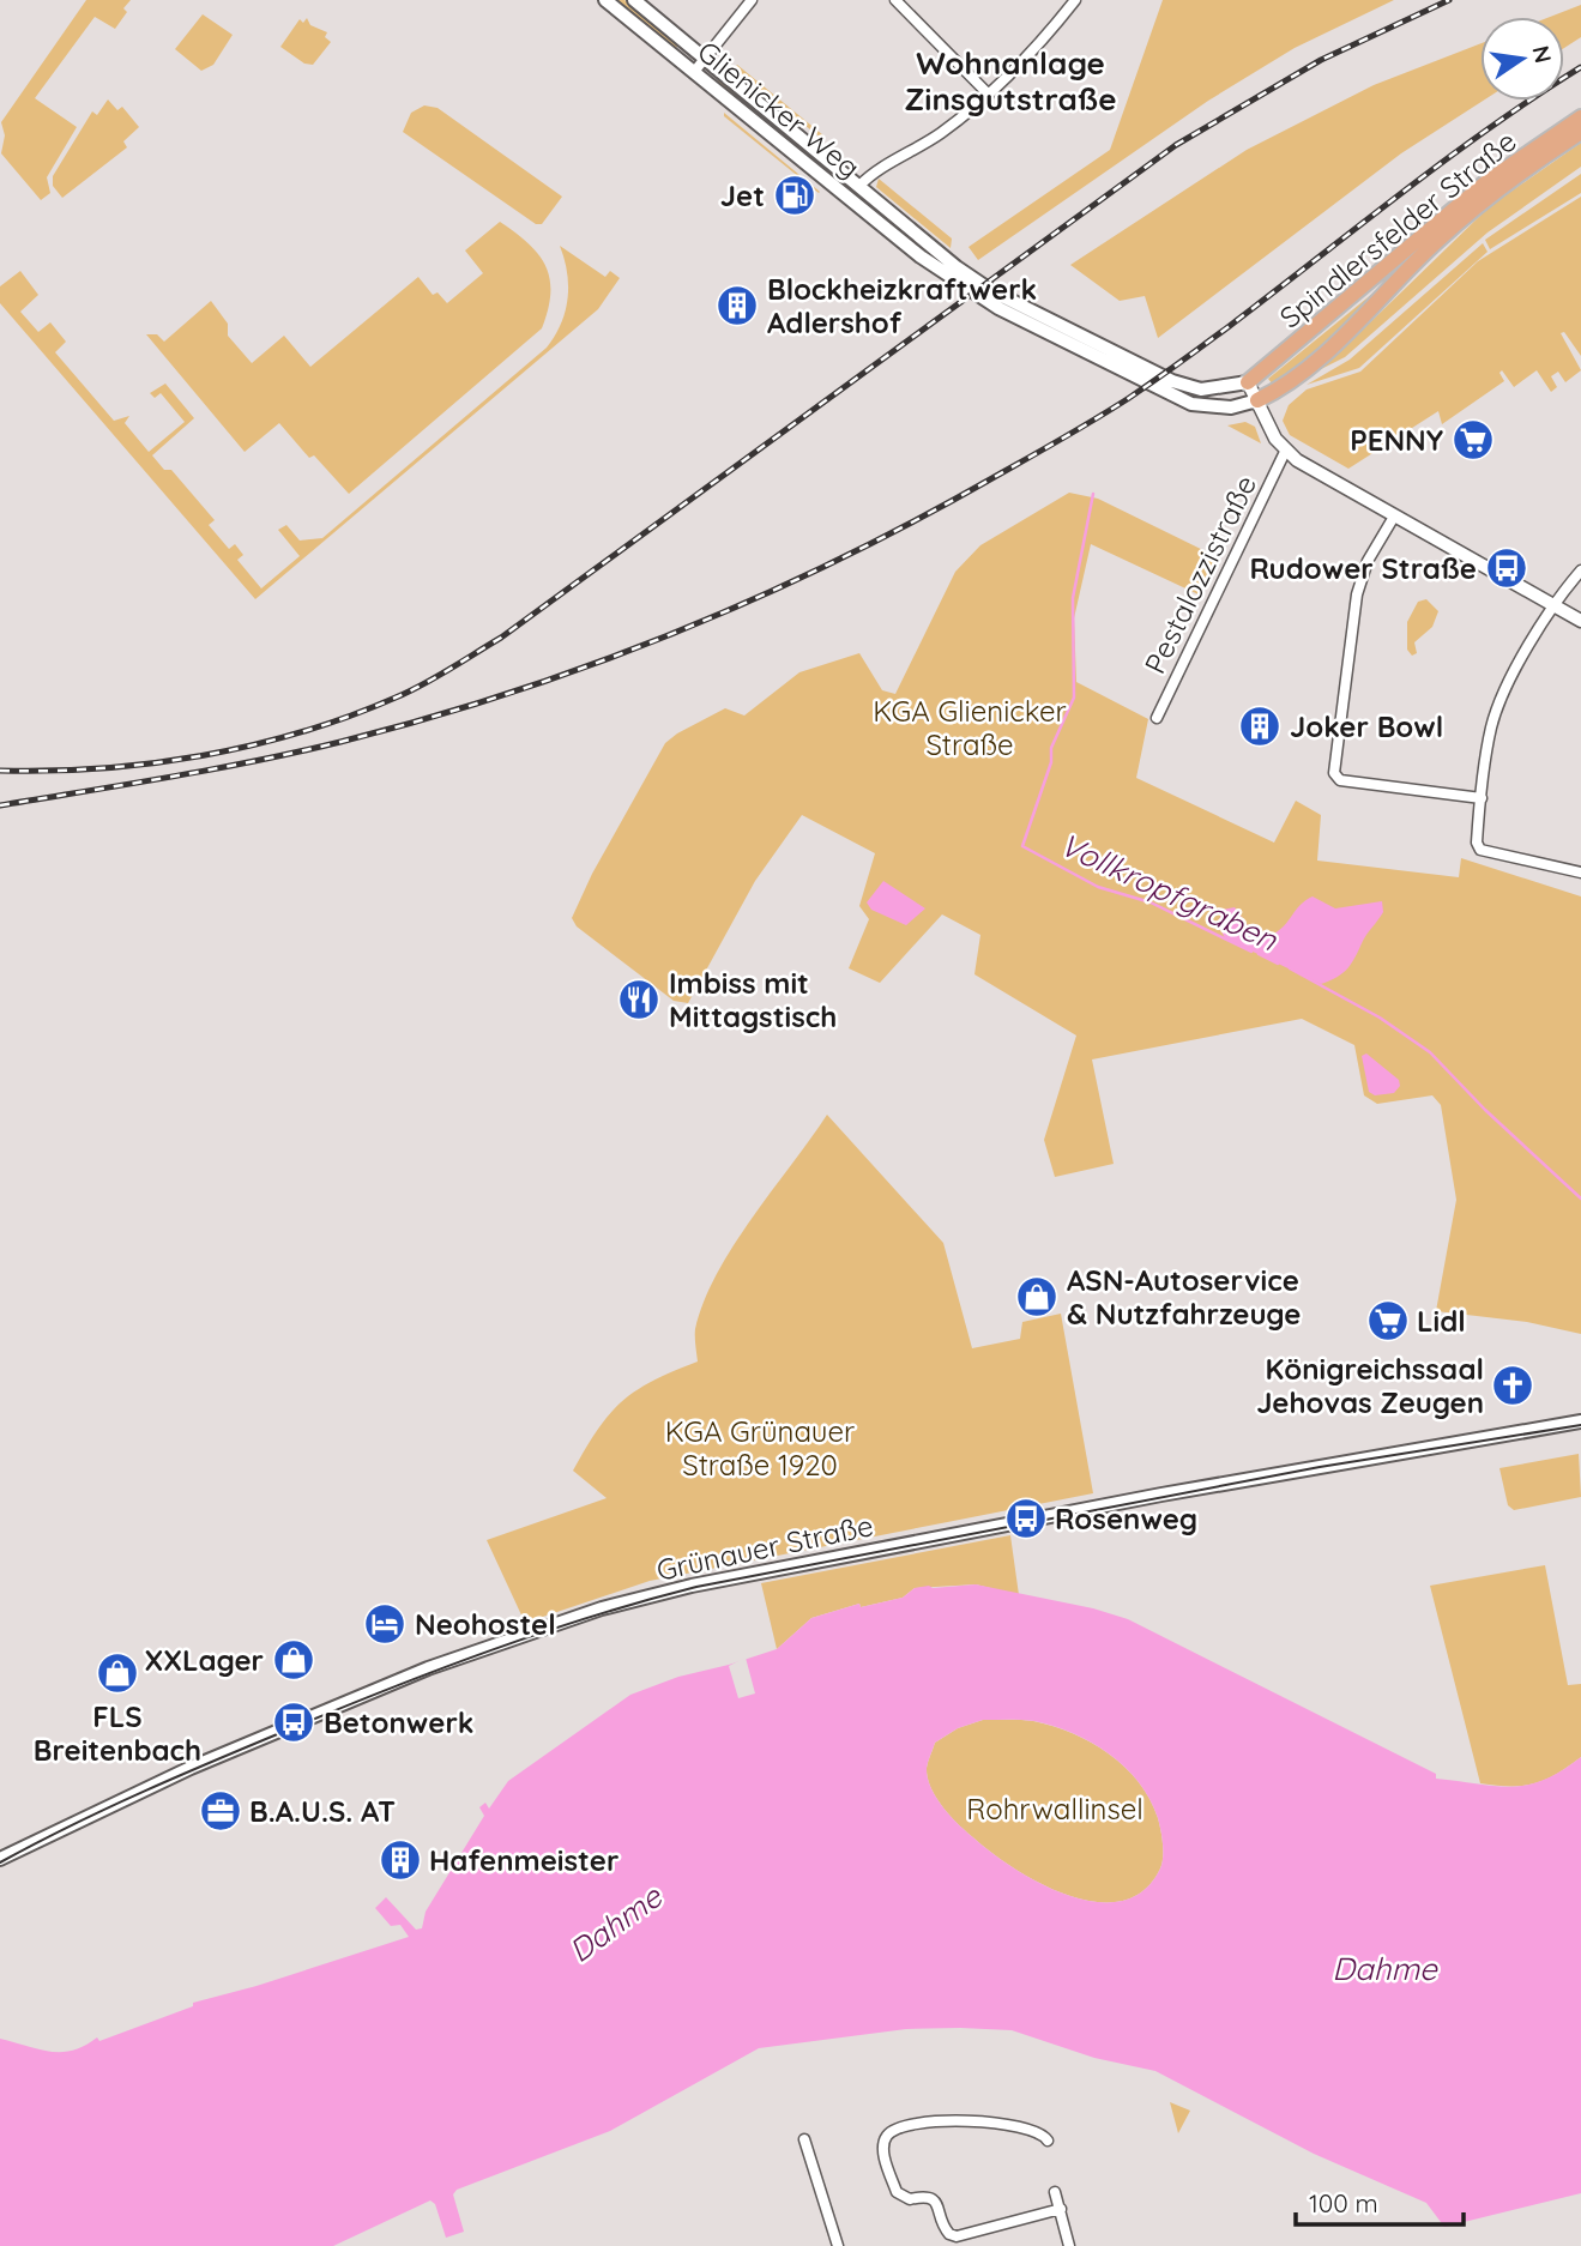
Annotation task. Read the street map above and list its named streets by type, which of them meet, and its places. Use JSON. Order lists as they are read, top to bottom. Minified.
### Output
{"streets":{"highway":["Spindlersfelder Straße"],"main road":["Glienicker Weg","Grünauer Straße"],"street":["Pestalozzistraße"]},"crossings":[["Glienicker Weg","Spindlersfelder Straße"]],"districts":["Wohnanlage Zinsgutstraße"],"water":["Vollkropfgraben","Dahme"],"parks":["KGA Glienicker Straße","KGA Grünauer Straße 1920","Rohrwallinsel"],"places":{"fuel station":["Jet"],"building":["Blockheizkraftwerk Adlershof","Joker Bowl","Hafenmeister"],"supermarket":["PENNY","Lidl"],"bus stop":["Rudower Straße","Rosenweg","Betonwerk"],"restaurant":["Imbiss mit Mittagstisch"],"shop":["ASN-Autoservice & Nutzfahrzeuge","XXLager","FLS Breitenbach"],"church":["Königreichssaal Jehovas Zeugen"],"hotel":["Neohostel"],"office":["B.A.U.S. AT"]},"scale_bar":"100 m","north":"right"}
